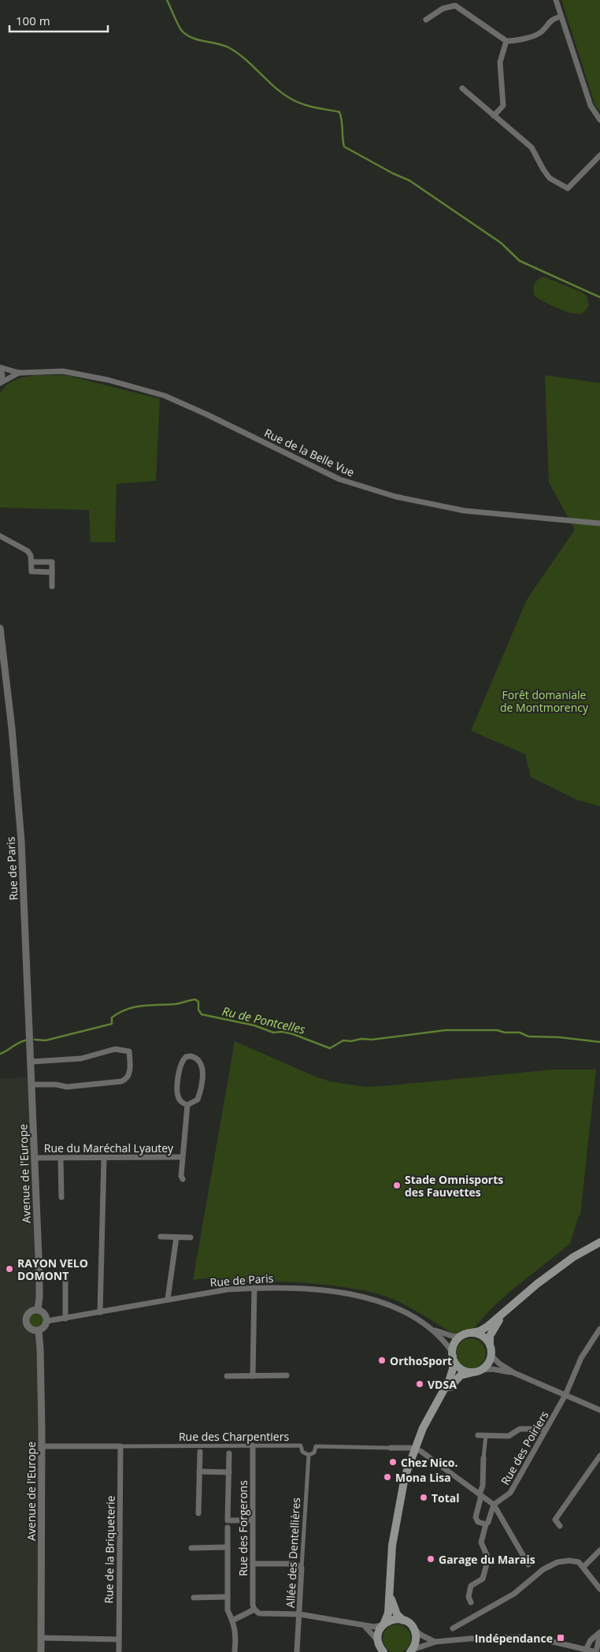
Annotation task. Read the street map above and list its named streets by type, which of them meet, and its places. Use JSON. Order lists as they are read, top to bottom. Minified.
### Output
{"streets":{"street":["Rue de la Belle Vue","Rue de Paris","Rue du Maréchal Lyautey","Avenue de l'Europe","Rue des Charpentiers","Rue des Poiriers","Rue des Forgerons","Rue de la Briqueterie","Allée des Dentellières"]},"crossings":[["Rue de Paris","Avenue de l'Europe"],["Rue du Maréchal Lyautey","Avenue de l'Europe"],["Avenue de l'Europe","Rue des Charpentiers"],["Rue des Charpentiers","Rue des Forgerons"],["Rue des Charpentiers","Rue de la Briqueterie"],["Rue des Charpentiers","Allée des Dentellières"]],"water":["Ru de Pontcelles"],"parks":["Forêt domaniale de Montmorency"],"places":{"other":["Stade Omnisports des Fauvettes","RAYON VELO DOMONT","OrthoSport","VDSA","Chez Nico.","Mona Lisa","Total","Garage du Marais"],"transit":["Indépendance"]},"scale_bar":"100 m"}
